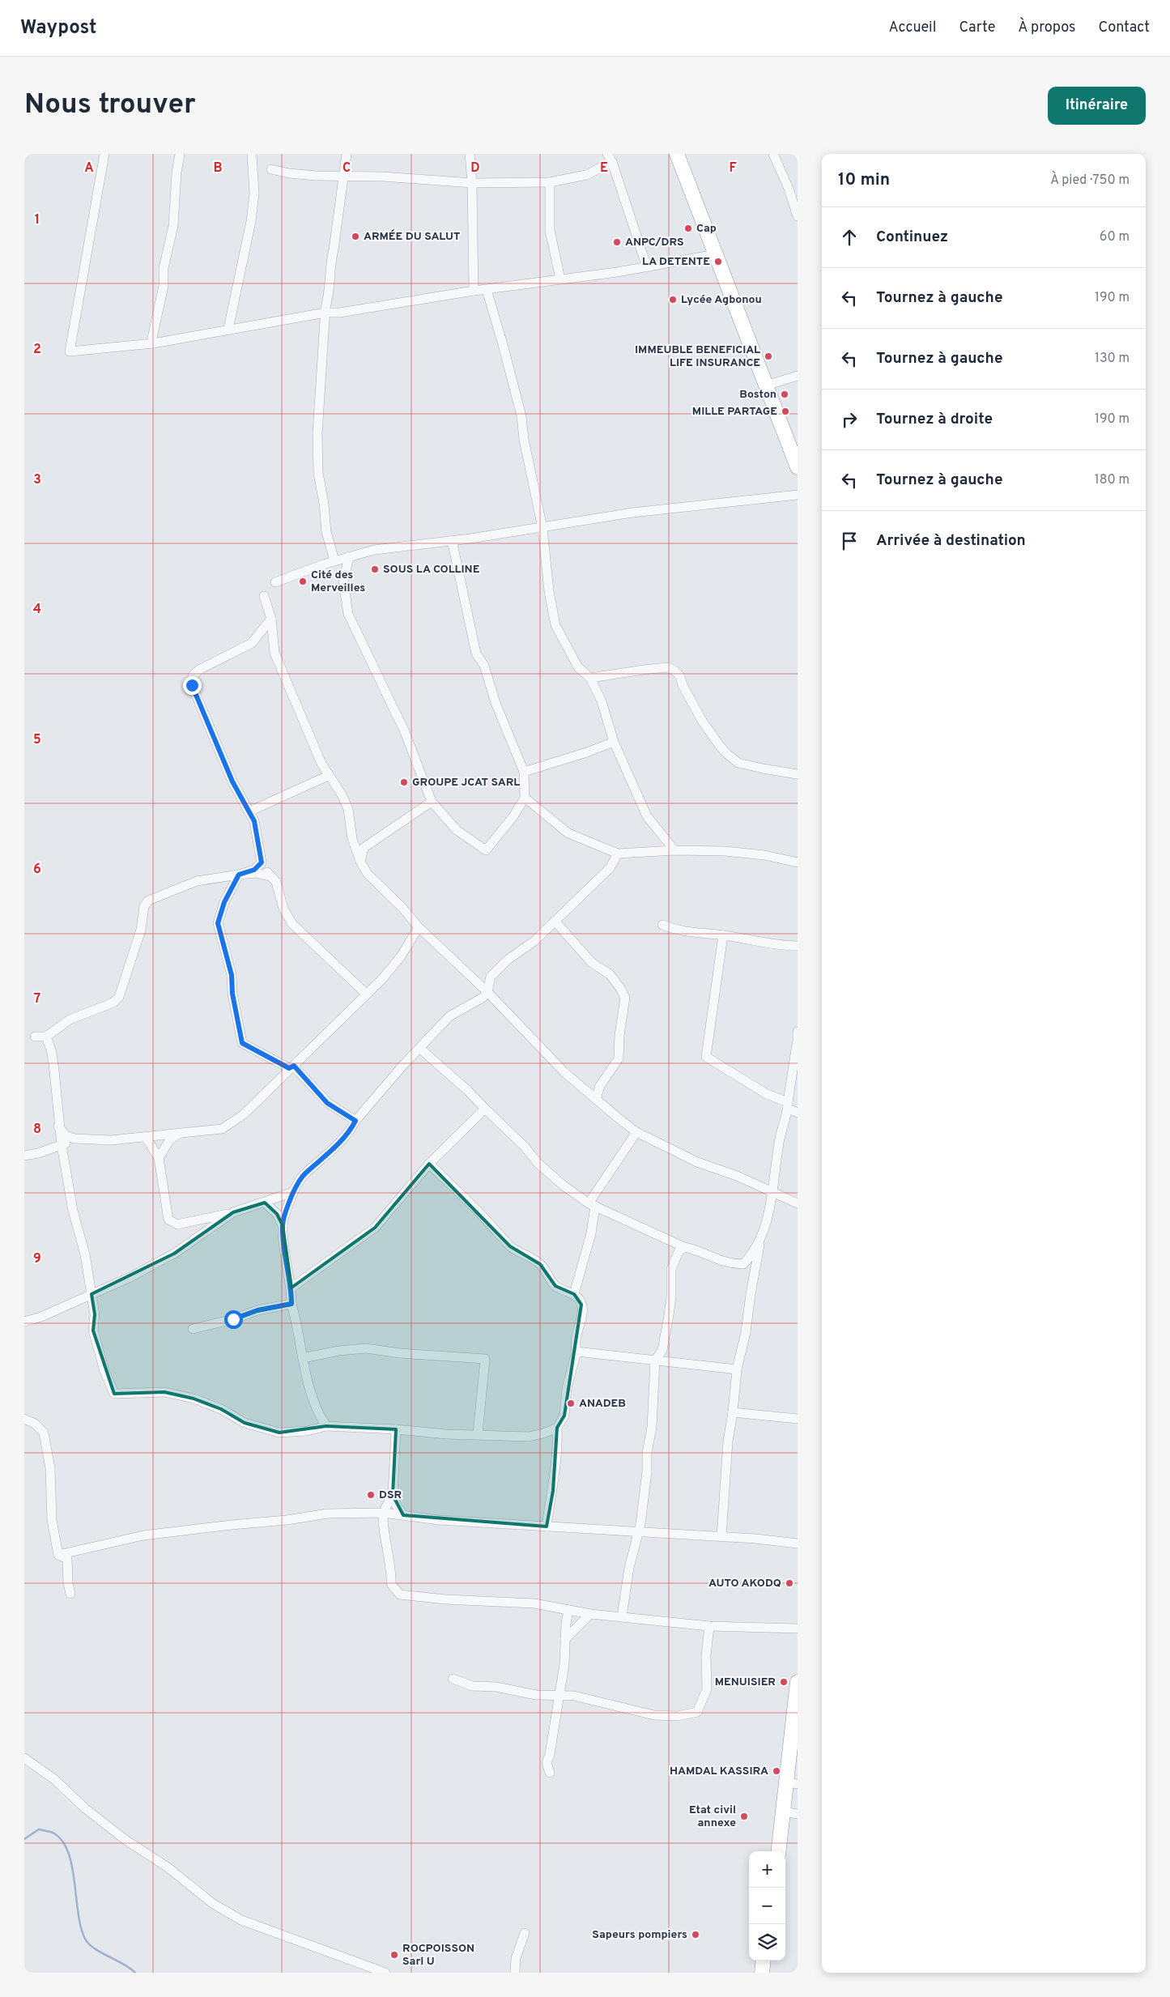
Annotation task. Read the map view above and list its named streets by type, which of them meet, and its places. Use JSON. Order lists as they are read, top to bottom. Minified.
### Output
{"places":["Cap","ARMÉE DU SALUT","ANPC/DRS","LA DETENTE","Lycée Agbonou","IMMEUBLE BENEFICIAL LIFE INSURANCE","Boston","MILLE PARTAGE","SOUS LA COLLINE","Cité des Merveilles","GROUPE JCAT SARL","ANADEB","DSR","AUTO AKODQ","MENUISIER","HAMDAL KASSIRA","Etat civil annexe","Sapeurs pompiers","ROCPOISSON Sarl U"],"page":{"header":"Waypost","nav":["Accueil","Carte","À propos","Contact"],"buttons":"Itinéraire","title":"Nous trouver","heading":["10 min","À pied · 750 m"],"list":[["Continuez","60 m"],["Tournez à gauche","190 m"],["Tournez à gauche","130 m"],["Tournez à droite","190 m"],["Tournez à gauche","180 m"],"Arrivée à destination"],"map_buttons":["+","−"]},"grid":{"columns":["A","B","C","D","E","F"],"rows":["1","2","3","4","5","6","7","8","9"]}}
